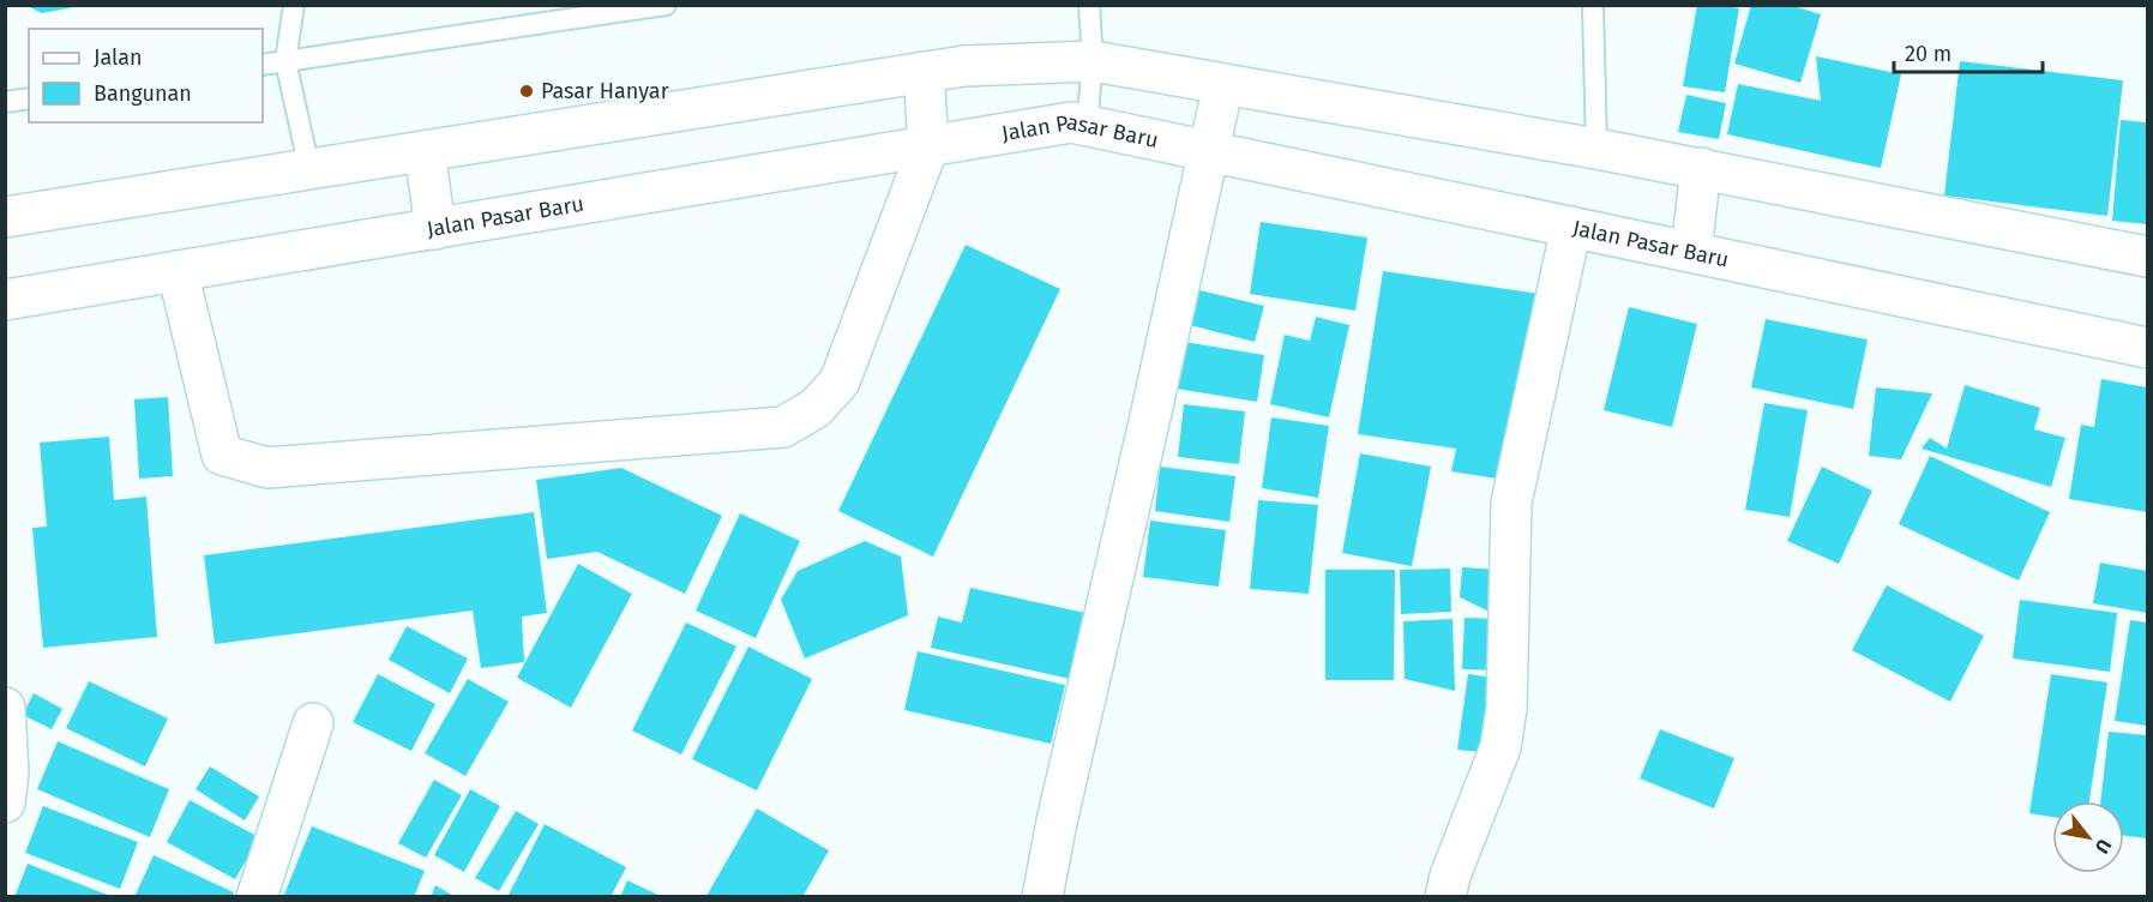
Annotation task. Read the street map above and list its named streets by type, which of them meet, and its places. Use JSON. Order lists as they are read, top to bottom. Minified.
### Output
{"streets":{"street":["Jalan Pasar Baru"]},"places":["Pasar Hanyar"],"legend":["Jalan","Bangunan"],"scale_bar":"20 m","north":"bottom right"}
